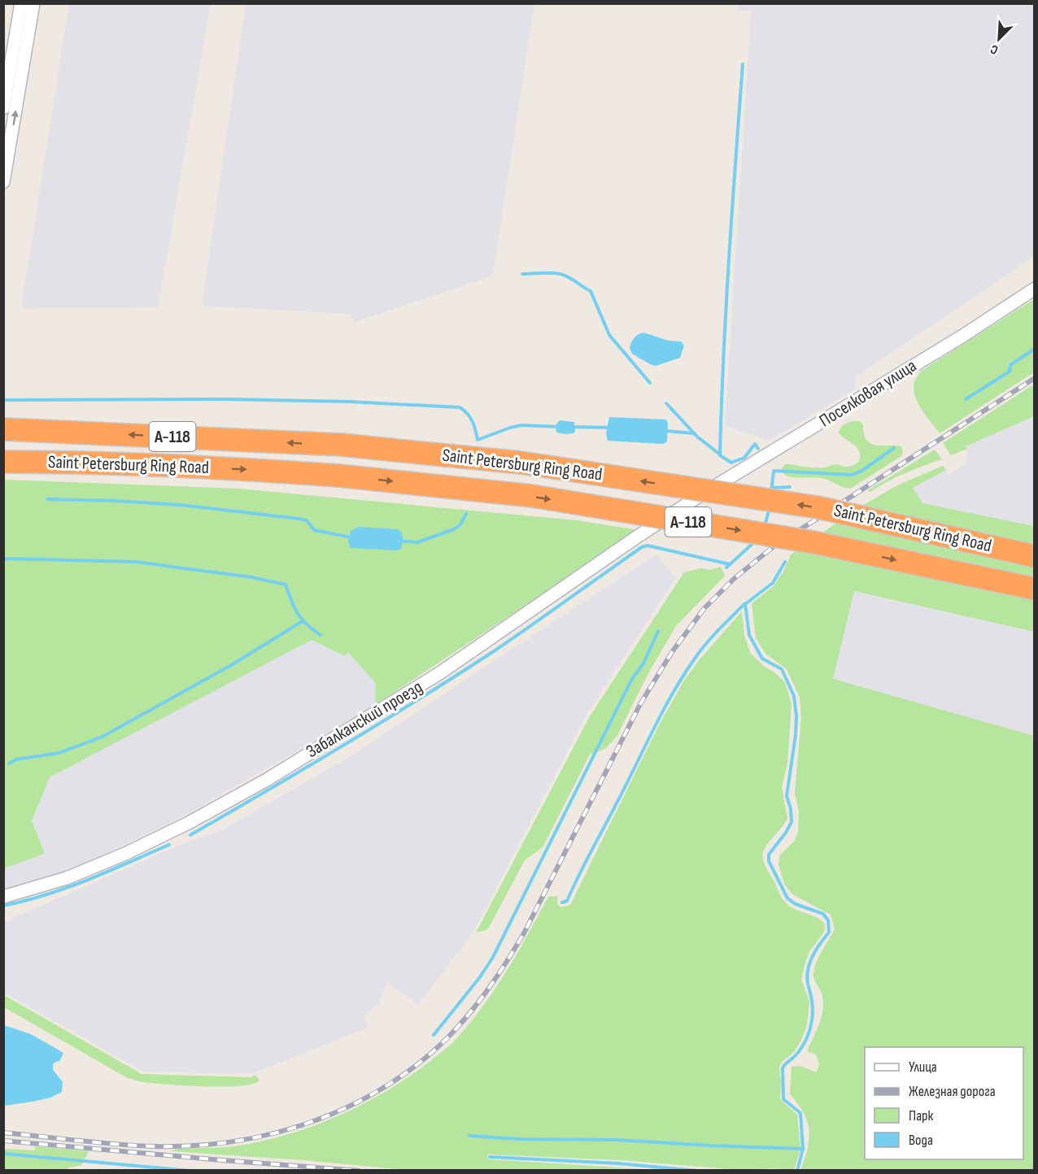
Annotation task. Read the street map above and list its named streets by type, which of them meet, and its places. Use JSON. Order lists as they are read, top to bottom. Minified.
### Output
{"streets":{"highway":["А-118","Saint Petersburg Ring Road"],"street":["Поселковая улица","Забалканский проезд"]},"crossings":[["Поселковая улица","Забалканский проезд"]],"legend":["Улица","Железная дорога","Парк","Вода"],"north":"bottom left"}
